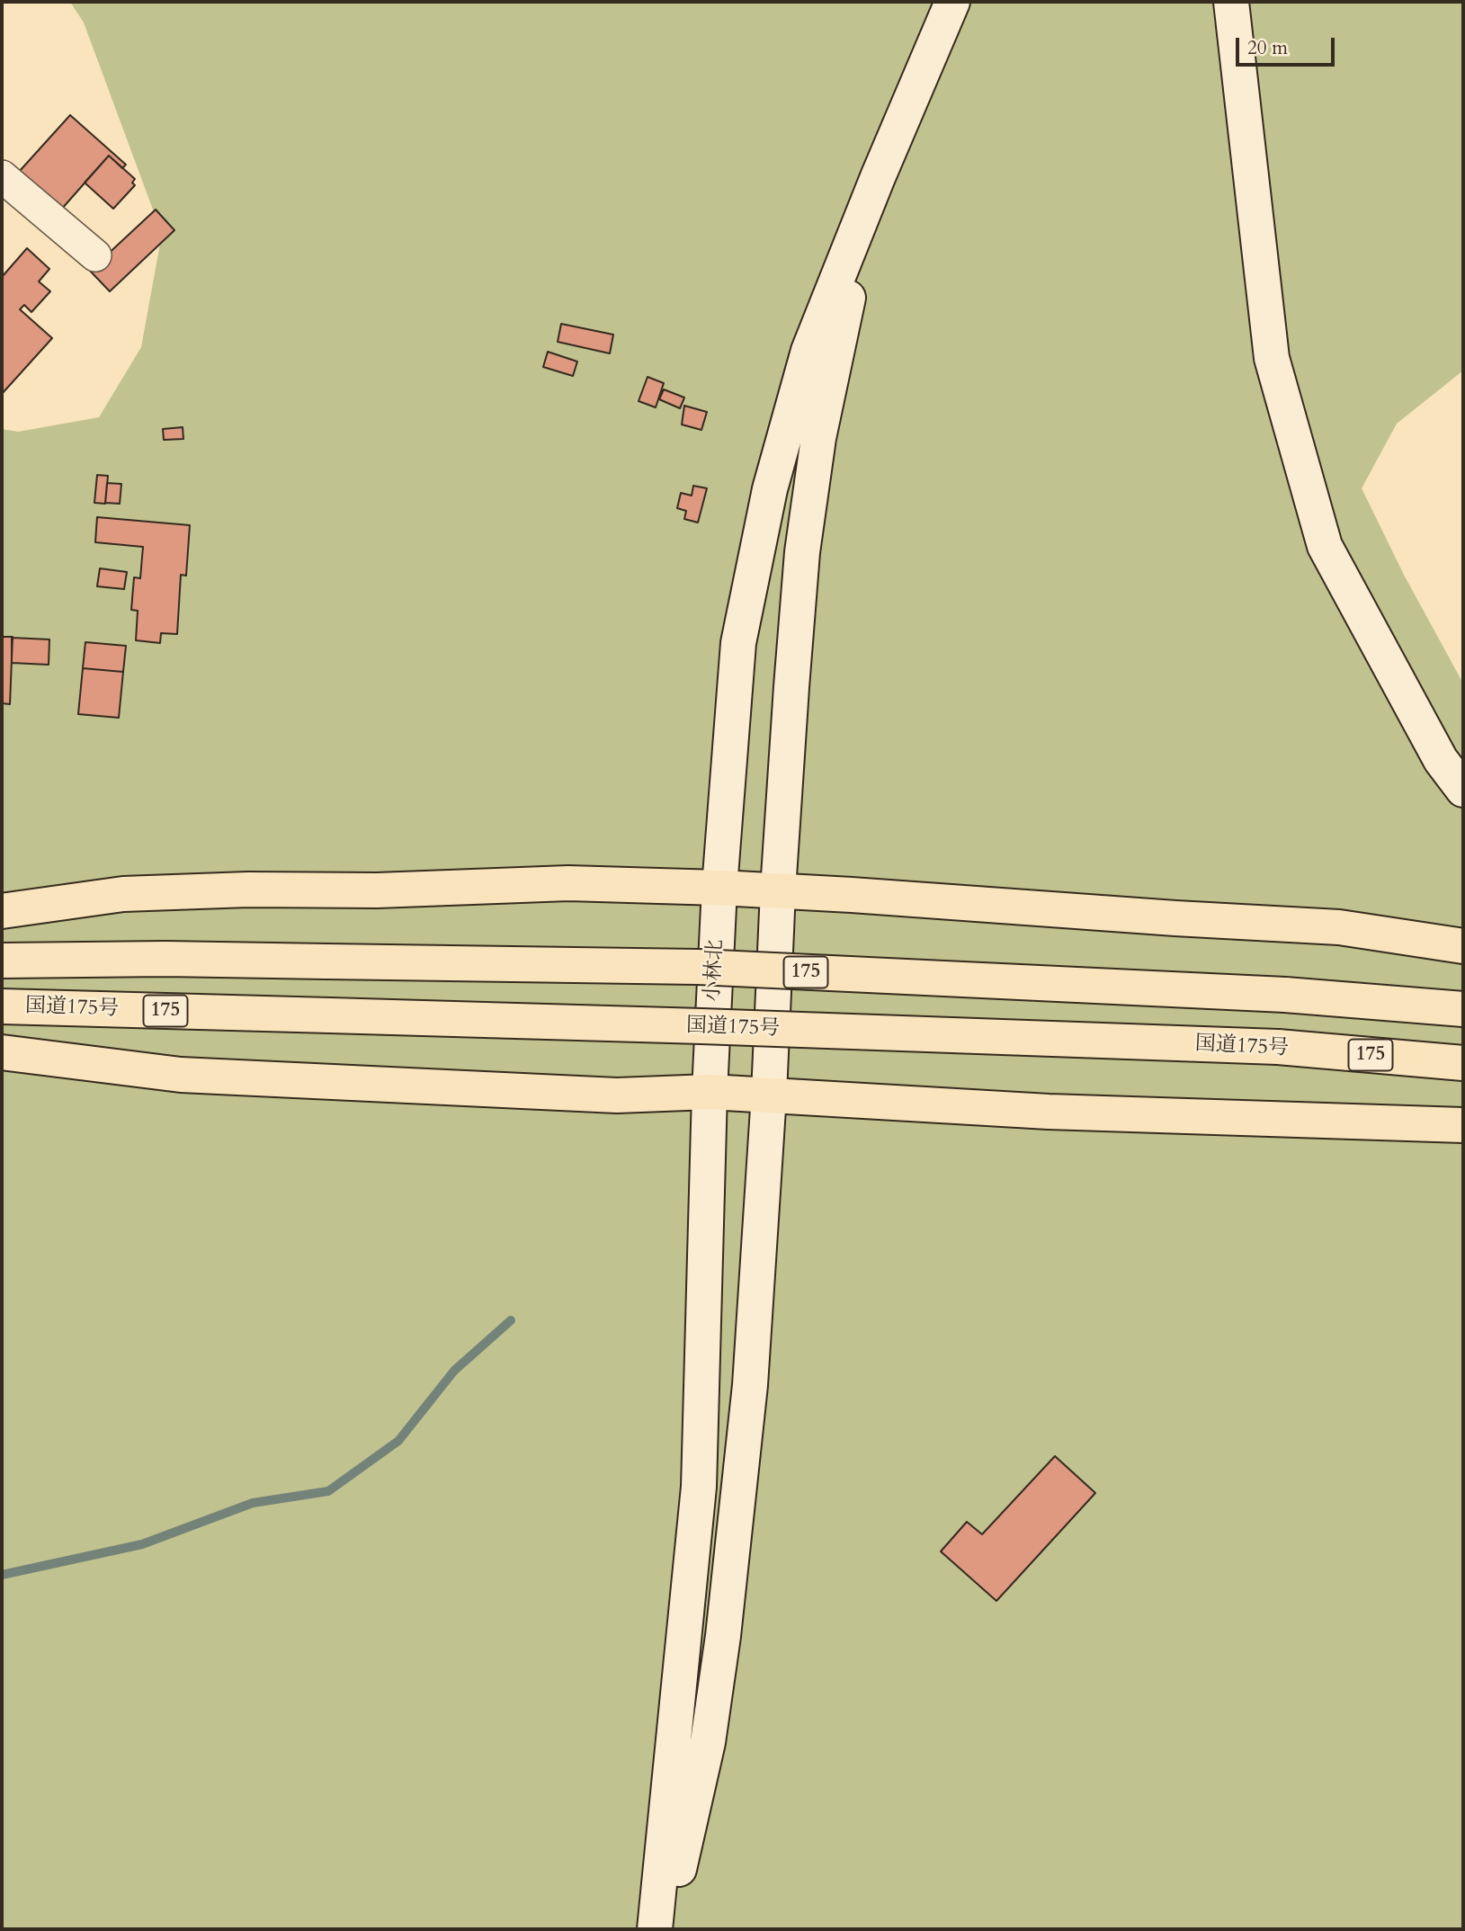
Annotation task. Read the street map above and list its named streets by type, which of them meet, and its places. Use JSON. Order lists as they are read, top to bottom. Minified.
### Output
{"streets":{"highway":["175","国道175号"],"street":["小林北"]},"scale_bar":"20 m"}
